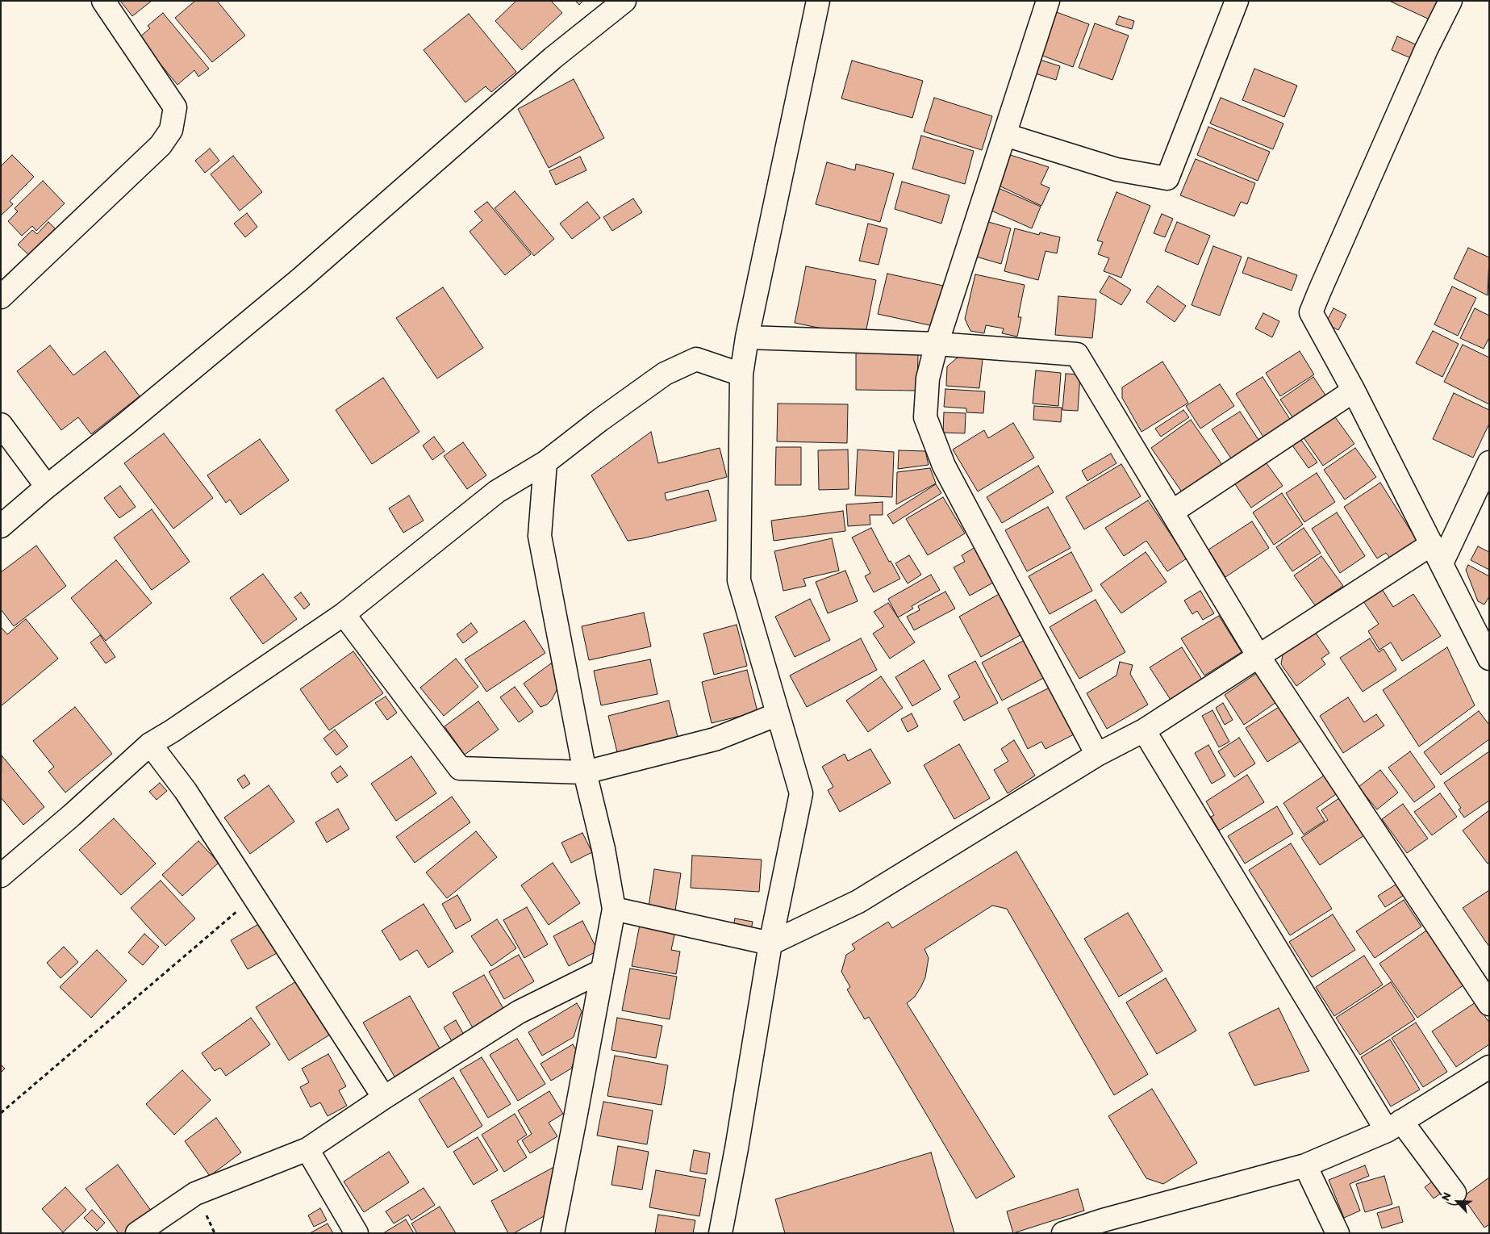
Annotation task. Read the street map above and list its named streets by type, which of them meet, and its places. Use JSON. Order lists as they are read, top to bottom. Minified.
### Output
{"north":"top left"}
